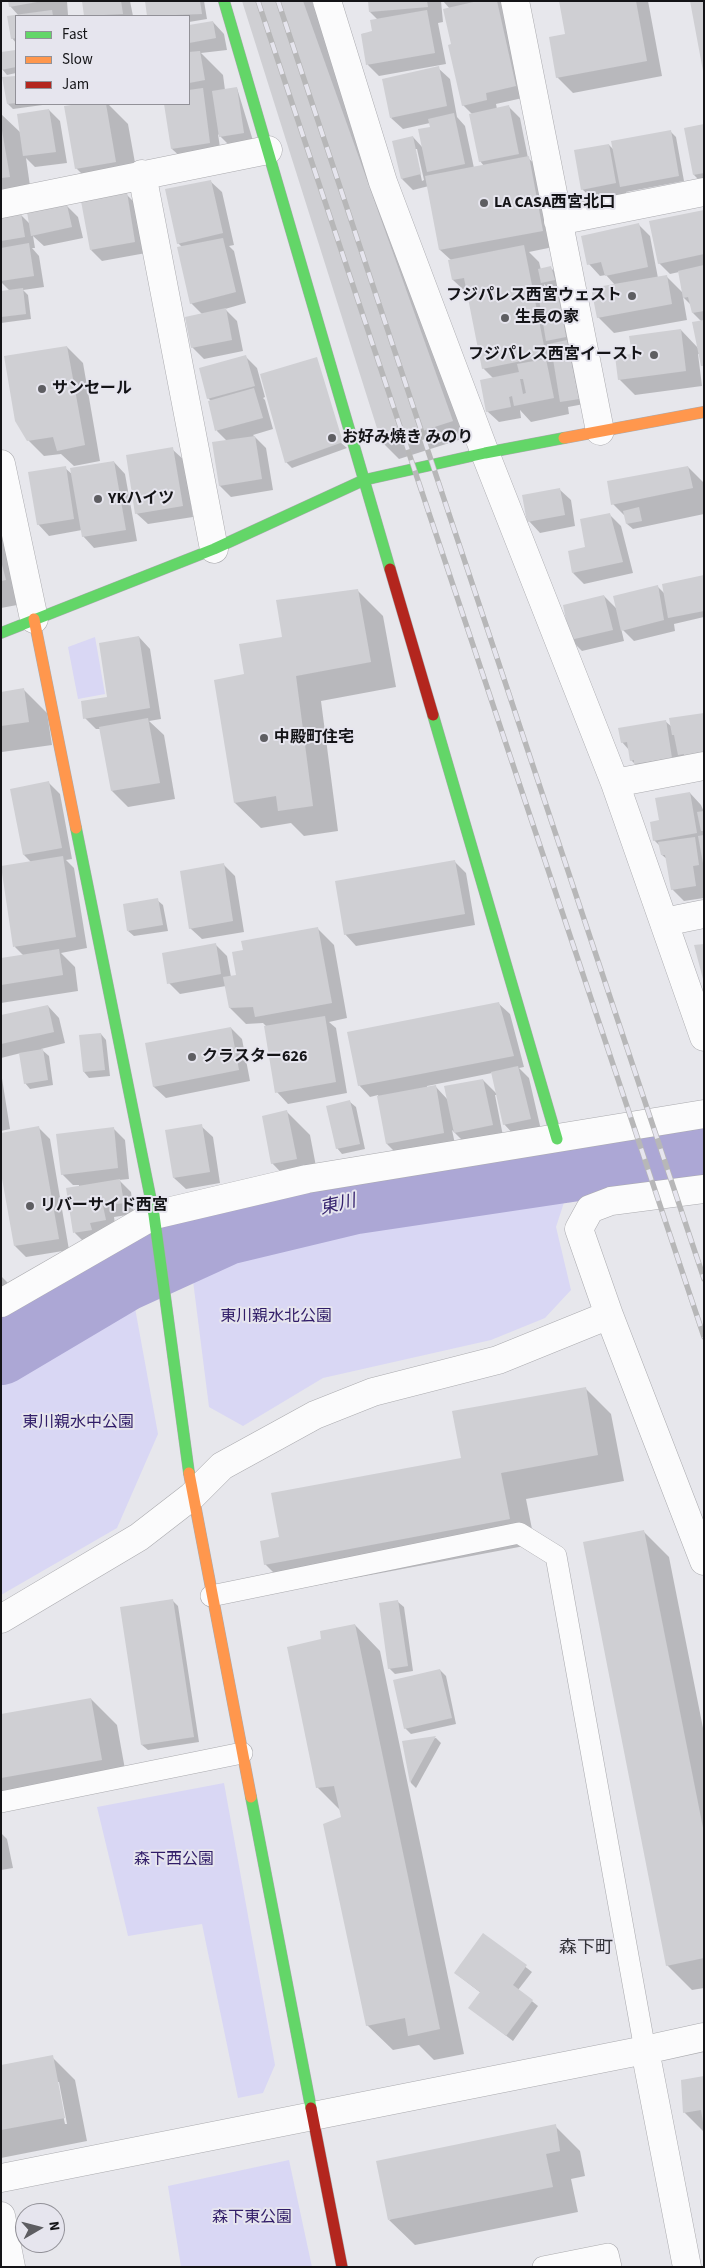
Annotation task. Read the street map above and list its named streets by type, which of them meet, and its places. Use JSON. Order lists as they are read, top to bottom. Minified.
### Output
{"districts":["森下町"],"water":["東川"],"parks":["東川親水北公園","東川親水中公園","森下西公園","森下東公園"],"places":["LA CASA西宮北口","フジパレス西宮ウェスト","生長の家","フジパレス西宮イースト","サンセール","お好み焼き みのり","YKハイツ","中殿町住宅","クラスター626","リバーサイド西宮"],"legend":["Fast","Slow","Jam"],"north":"right"}
